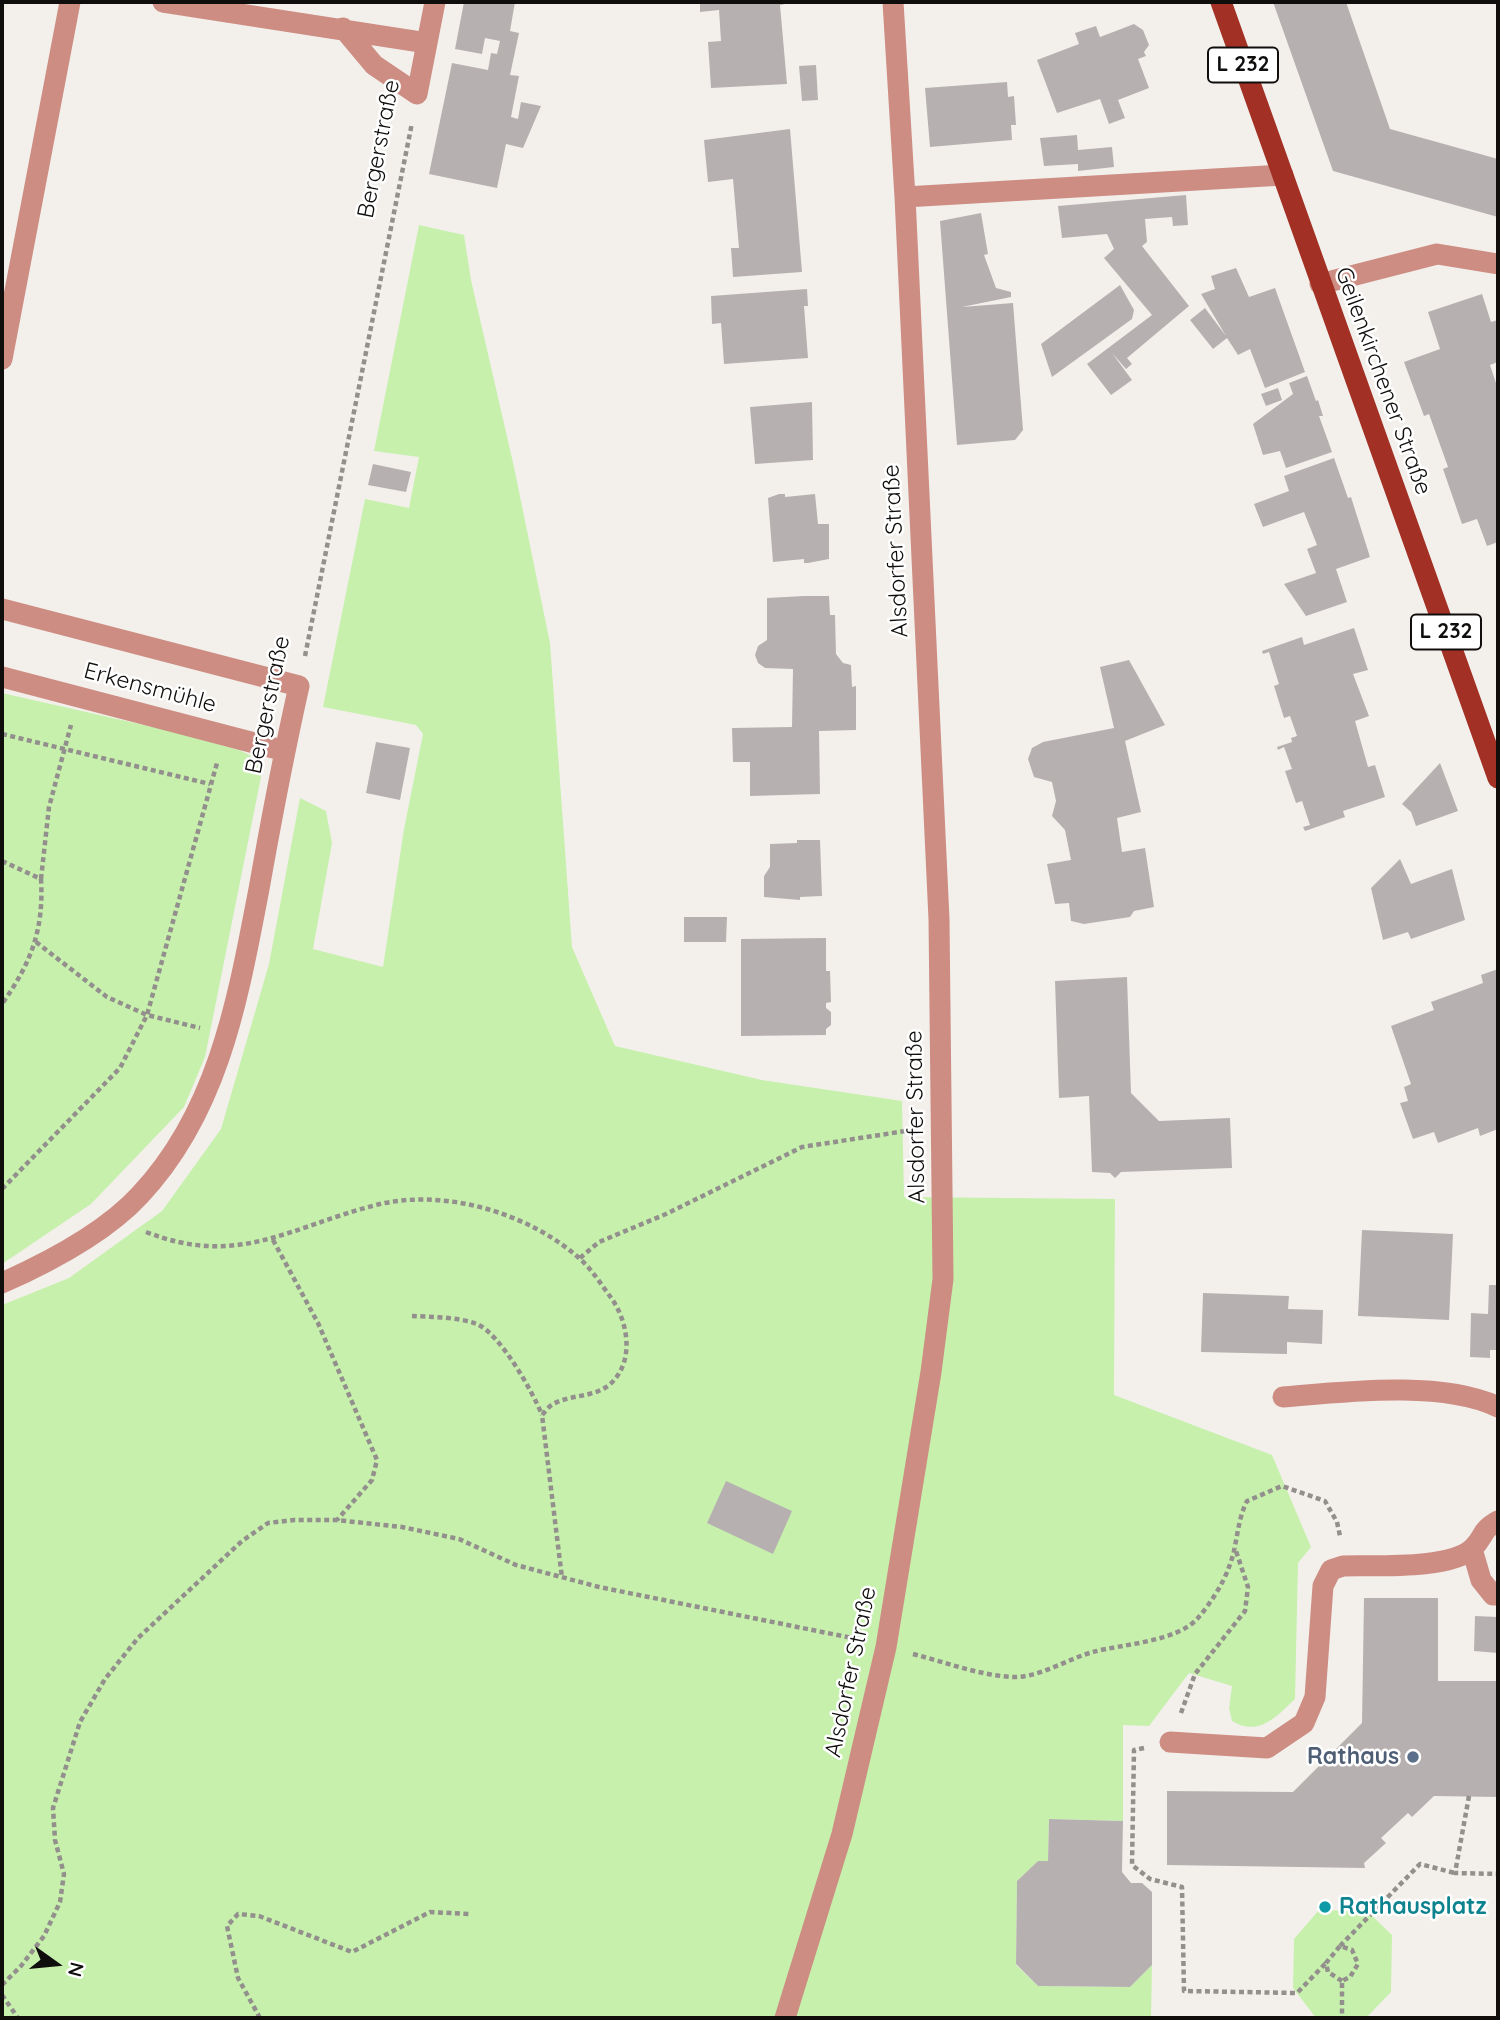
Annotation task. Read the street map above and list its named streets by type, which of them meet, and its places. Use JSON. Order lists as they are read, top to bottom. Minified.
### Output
{"streets":{"main road":["L 232","Geilenkirchener Straße"],"street":["Bergerstraße","Alsdorfer Straße","Erkensmühle"]},"crossings":[["Bergerstraße","Erkensmühle"]],"places":["Rathaus","Rathausplatz"],"north":"right"}
